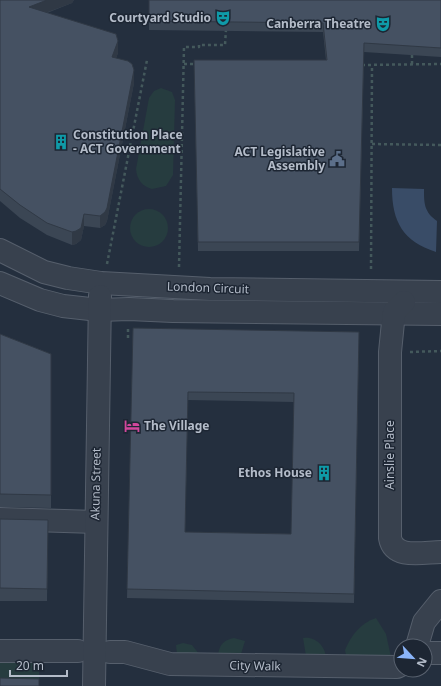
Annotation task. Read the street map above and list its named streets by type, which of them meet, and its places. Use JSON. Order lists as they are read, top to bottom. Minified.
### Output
{"streets":{"street":["London Circuit","Ainslie Place","Akuna Street","City Walk"]},"crossings":[["London Circuit","Ainslie Place"],["London Circuit","Akuna Street"]],"places":{"theatre":["Courtyard Studio","Canberra Theatre"],"building":["Constitution Place - ACT Government","Ethos House"],"public building":["ACT Legislative Assembly"],"hotel":["The Village"]},"scale_bar":"20 m","north":"bottom right"}
